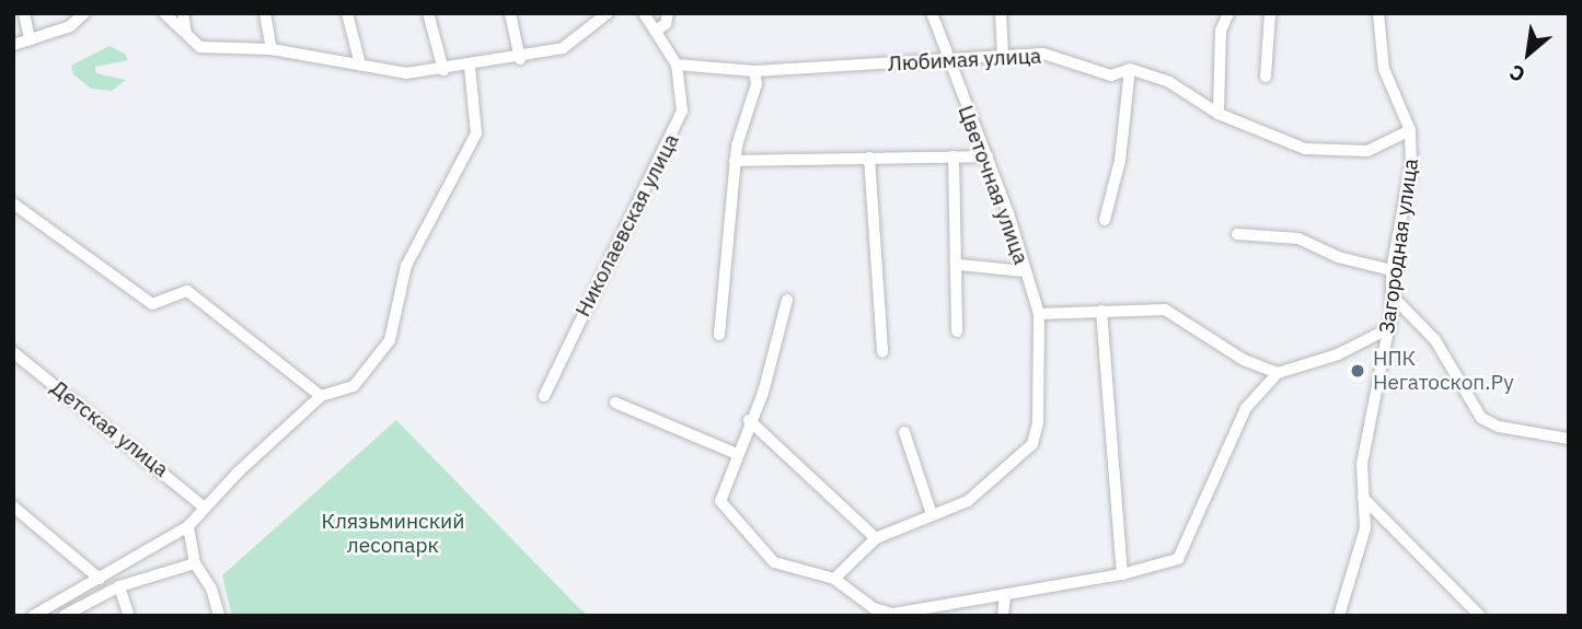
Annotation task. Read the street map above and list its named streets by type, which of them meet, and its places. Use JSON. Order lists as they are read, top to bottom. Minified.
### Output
{"streets":{"street":["Любимая улица","Цветочная улица","Николаевская улица","Загородная улица","Детская улица"]},"crossings":[["Любимая улица","Цветочная улица"],["Любимая улица","Николаевская улица"],["Любимая улица","Загородная улица"]],"parks":["Клязьминский лесопарк"],"places":["НПК Негатоскоп.Ру"],"north":"bottom left"}
